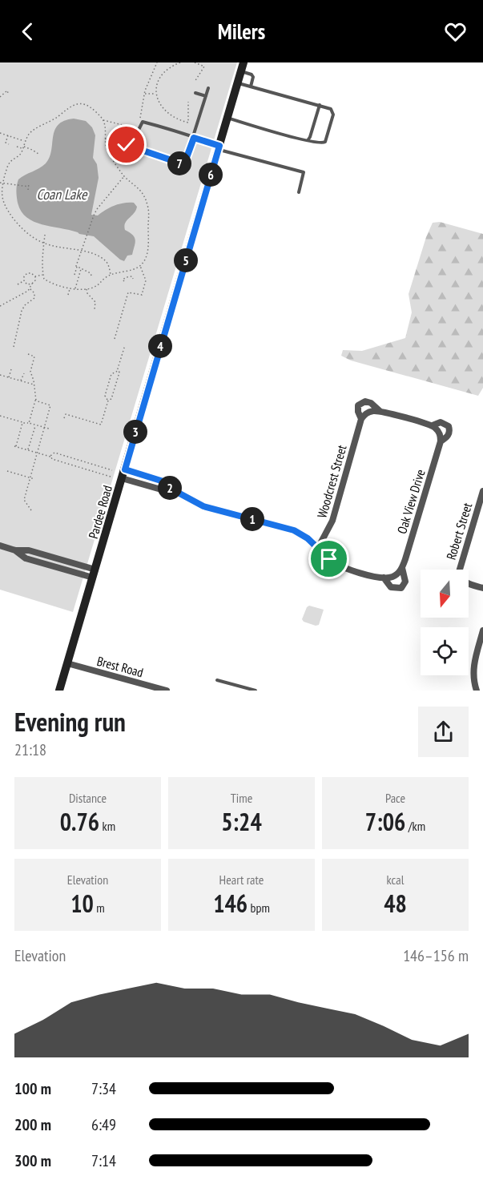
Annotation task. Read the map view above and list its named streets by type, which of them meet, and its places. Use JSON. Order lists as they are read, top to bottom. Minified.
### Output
{"streets":{"main road":["Pardee Road"],"street":["Woodcrest Street","Oak View Drive","Robert Street","Brest Road"]},"crossings":[["Woodcrest Street","Oak View Drive"],["Oak View Drive","Pardee Road"],["Pardee Road","Brest Road"]],"water":["Coan Lake"],"north":"bottom","page":{"header":"Milers","pins":["7","6","5","4","3","2","1"],"heading":["Evening run","21:18"],"stats":[["Distance","0.76 km"],["Time","5:24"],["Pace","7:06 /km"],["Elevation","10 m"],["Heart rate","146 bpm"],["kcal","48"]],"chart":["Elevation","146–156 m"],"list":[{"name":"100 m","note":"7:34"},{"name":"200 m","note":"6:49"},{"name":"300 m","note":"7:14"}]}}
